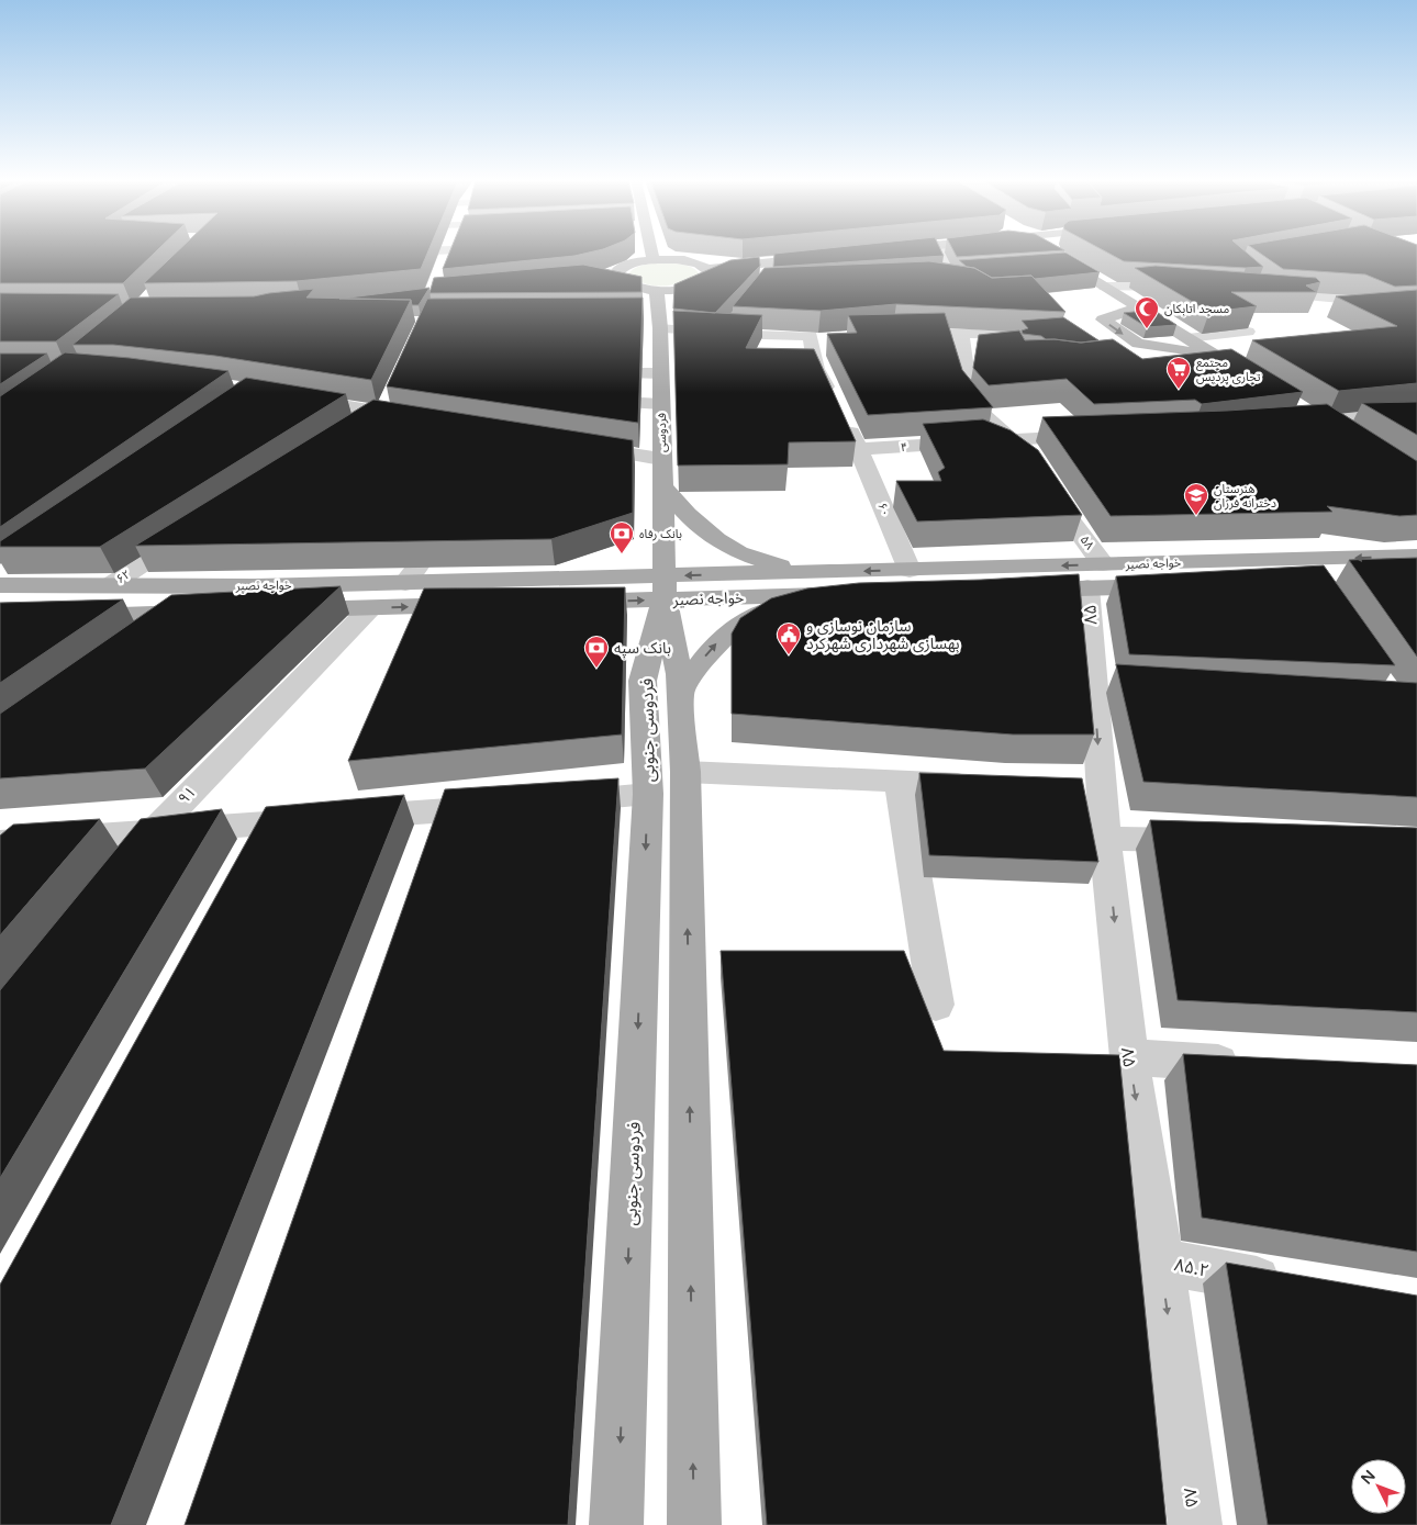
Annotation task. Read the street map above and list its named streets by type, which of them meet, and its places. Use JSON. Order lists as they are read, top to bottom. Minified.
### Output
{"streets":{"main road":["فردوسی","خواجه نصیر","فردوسی جنوبی"],"street":["۴","۶۰","۵۸","۶۲","۸۵","۹۱","۸۵.۲"]},"crossings":[["فردوسی","خواجه نصیر"],["فردوسی","فردوسی جنوبی"],["۴","۶۰"],["۴","۵۸"],["۶۰","خواجه نصیر"],["۵۸","خواجه نصیر"],["۵۸","۸۵"],["خواجه نصیر","۶۲"],["خواجه نصیر","۸۵"],["خواجه نصیر","فردوسی جنوبی"],["خواجه نصیر","۹۱"],["۸۵","۸۵.۲"]],"one_way":["۸۵"],"places":{"mosque":["مسجد اتابکان"],"supermarket":["مجتمع تجاری پردیس"],"school or university":["هنرستان دخترانه فرزان"],"bank":["بانک رفاه","بانک سپه"],"public building":["سازمان نوسازی و بهسازی شهرداری شهرکرد"]},"north":"top left"}
